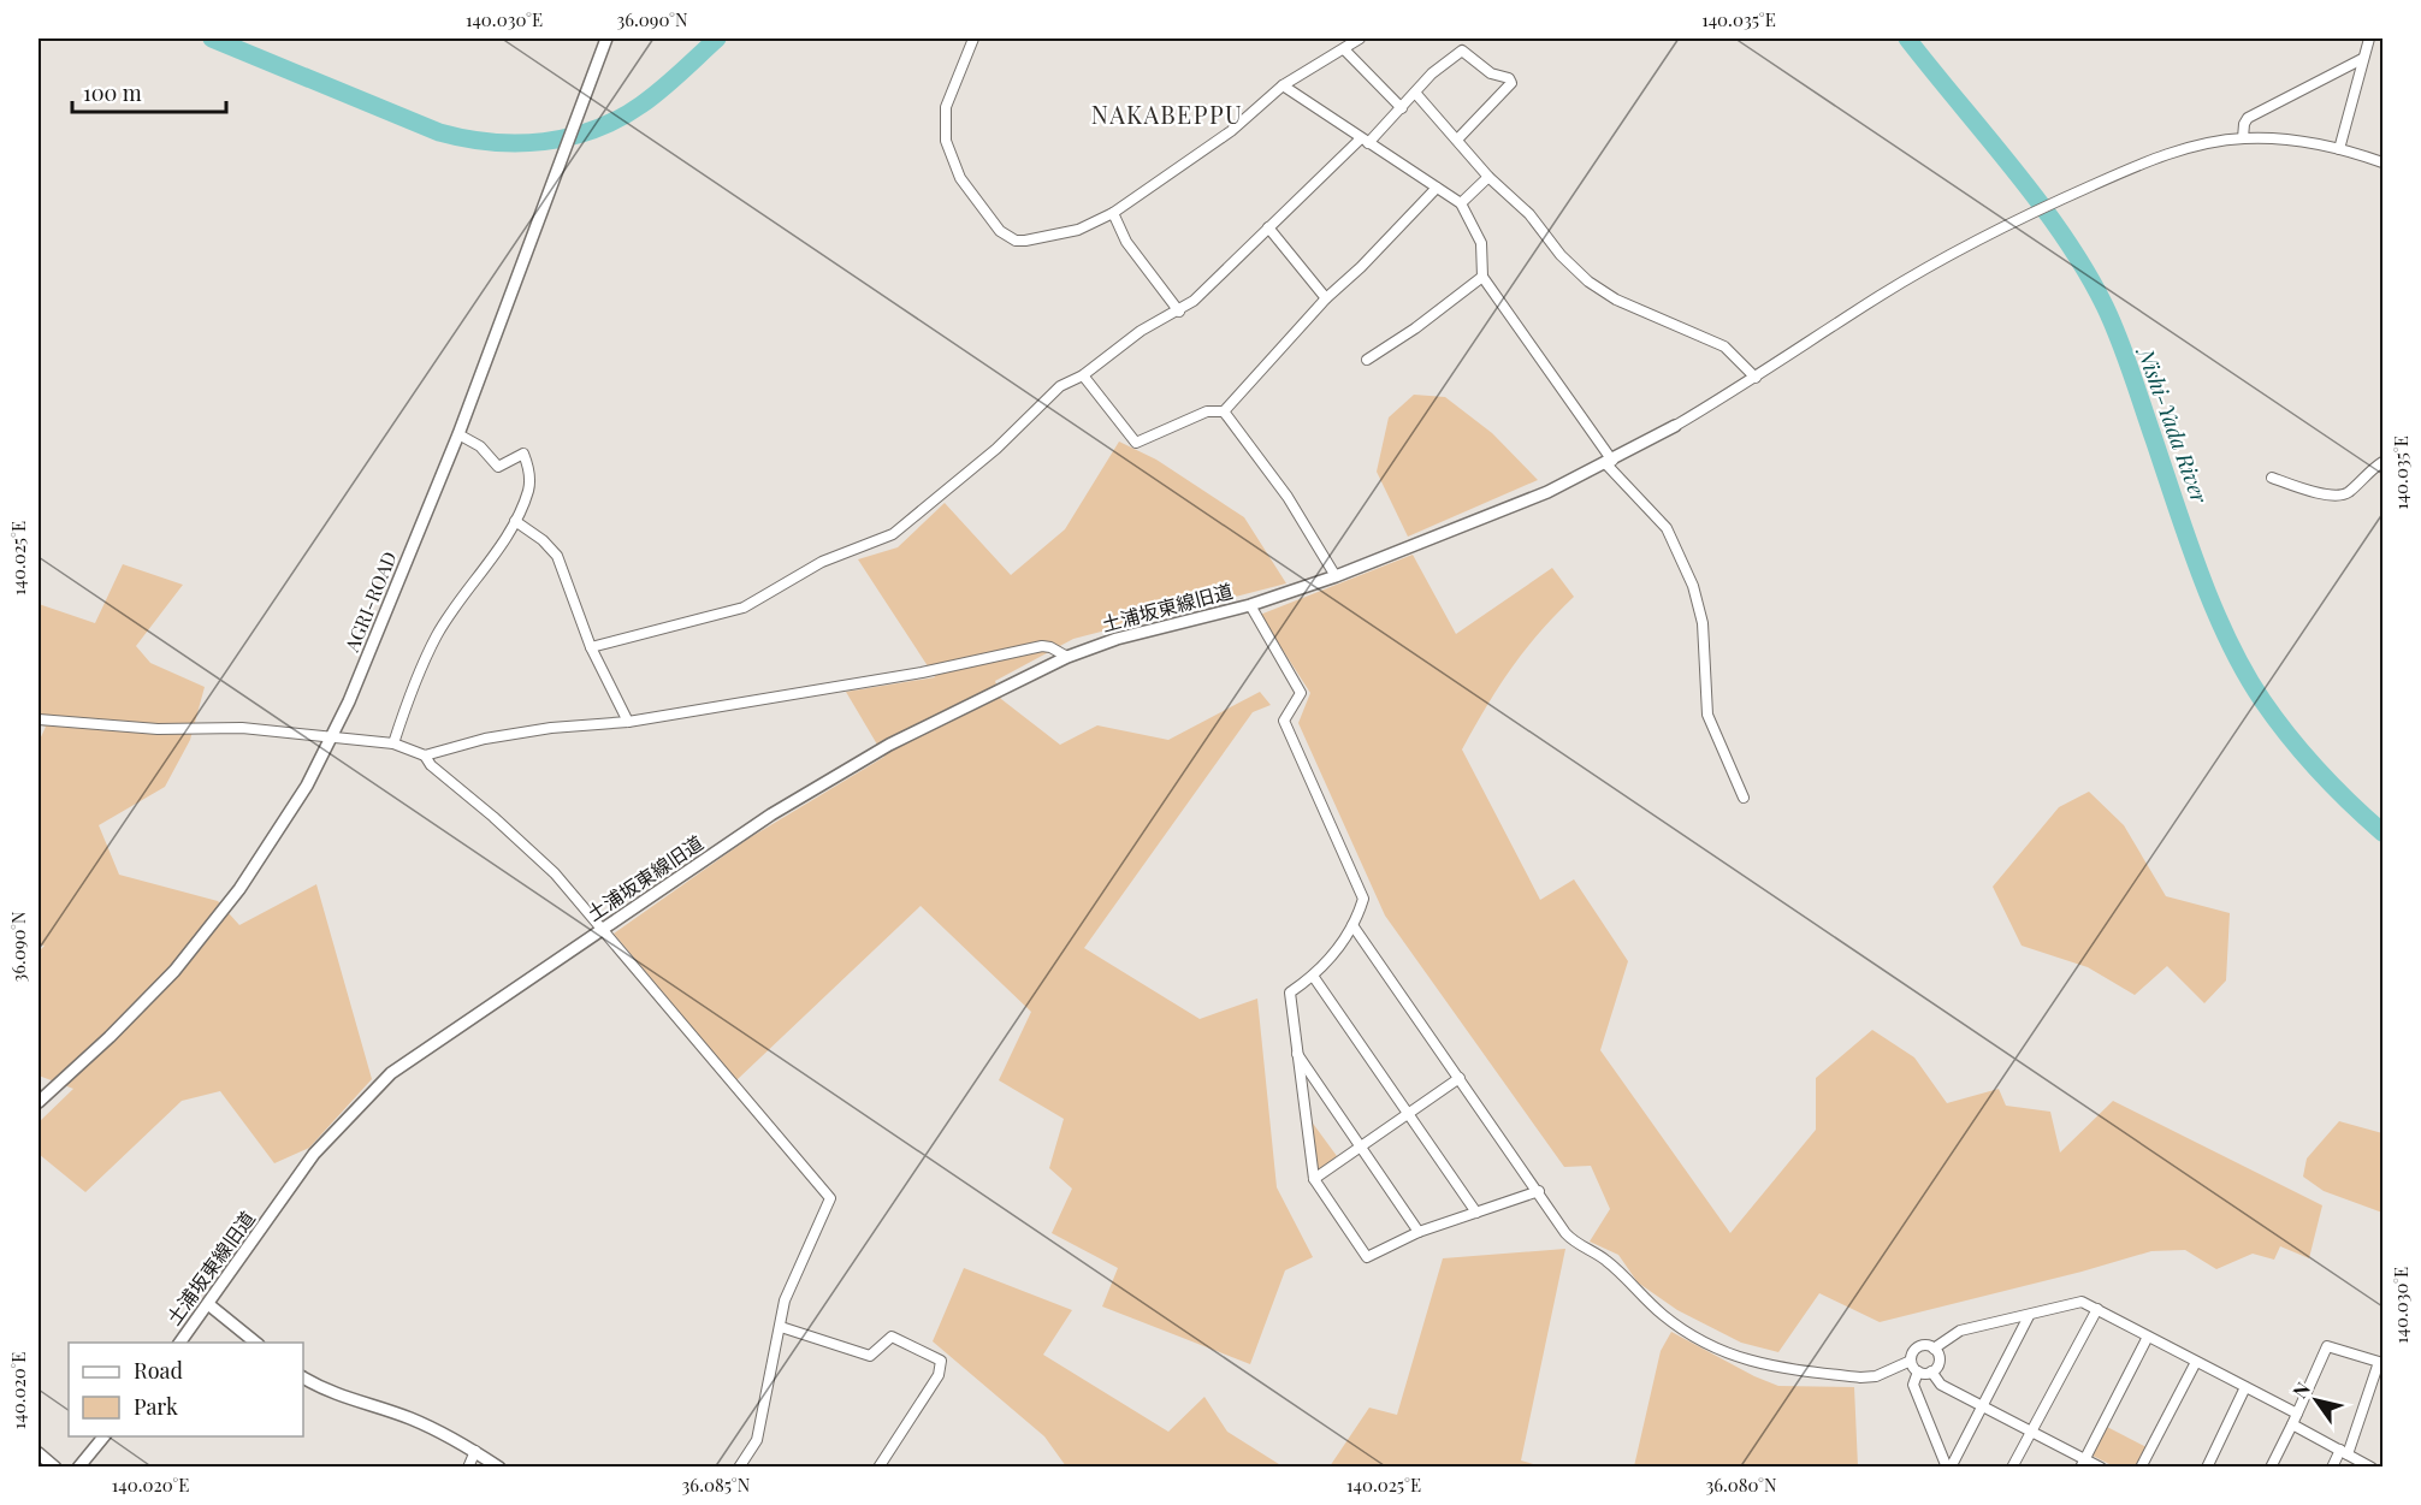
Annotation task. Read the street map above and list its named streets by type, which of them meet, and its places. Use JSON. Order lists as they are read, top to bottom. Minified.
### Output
{"streets":{"street":["AGRI-ROAD","土浦坂東線旧道"]},"districts":["NAKABEPPU"],"water":["Nishi-Yada River"],"legend":["Road","Park"],"scale_bar":"100 m","north":"top left","coordinates":["140.030°E","36.090°N","140.035°E","140.025°E","140.020°E","36.085°N","36.080°N"]}
